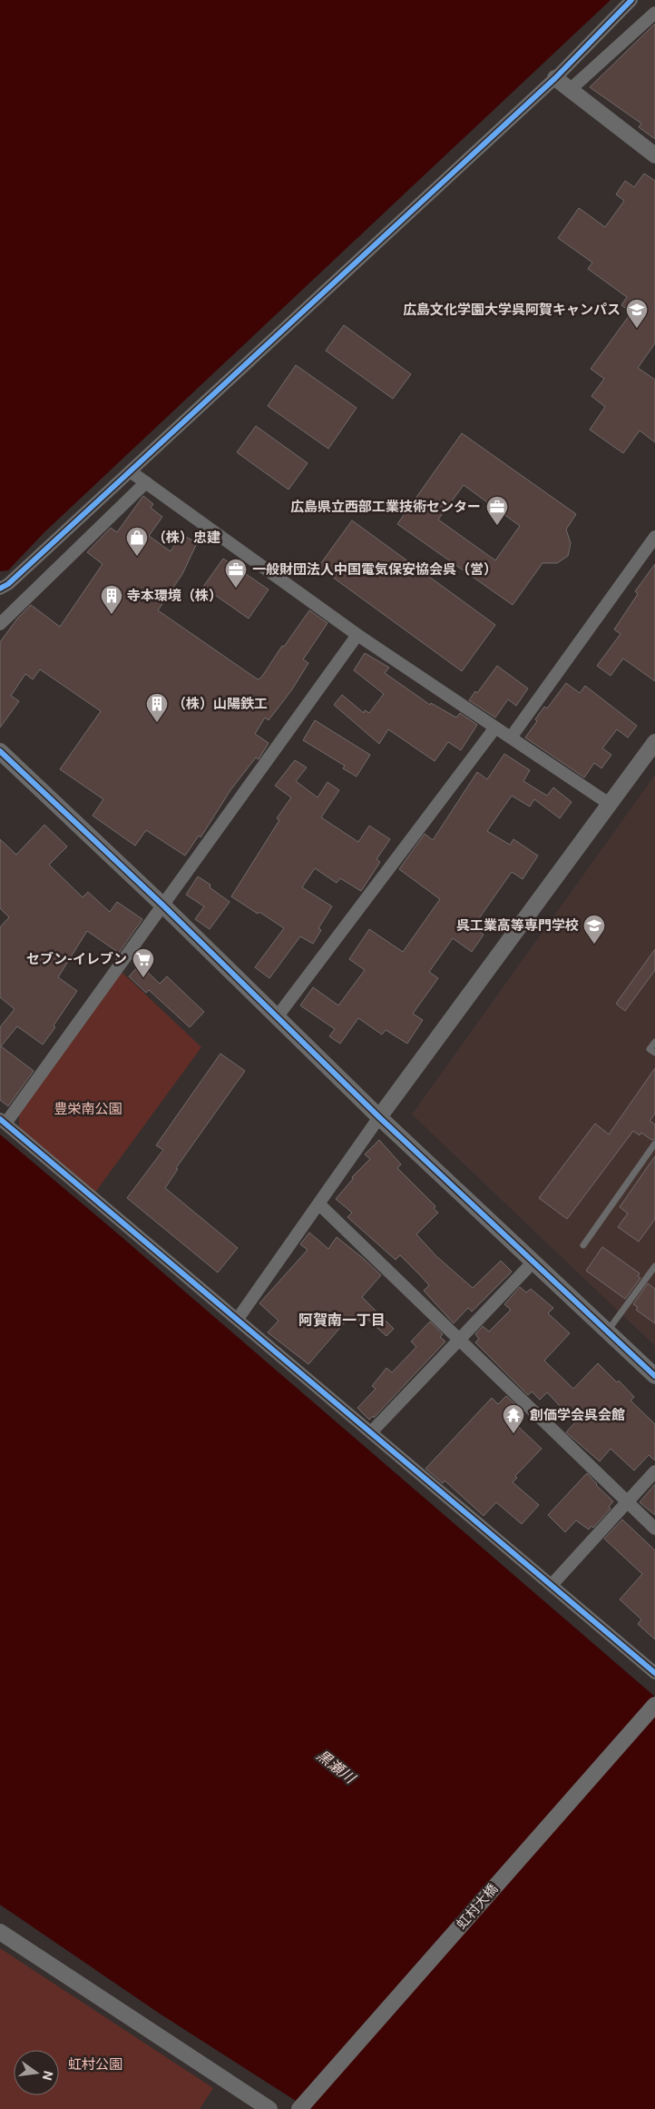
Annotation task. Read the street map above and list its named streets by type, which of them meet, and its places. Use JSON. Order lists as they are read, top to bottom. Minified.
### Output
{"streets":{"street":["虹村大橋"]},"districts":["阿賀南一丁目"],"water":["黒瀬川"],"parks":["豊栄南公園","虹村公園"],"places":{"school or university":["広島文化学園大学呉阿賀キャンパス","呉工業高等専門学校"],"office":["広島県立西部工業技術センター","一般財団法人中国電気保安協会呉（営）"],"shop":["（株）忠建"],"building":["寺本環境（株）","（株）山陽鉄工"],"supermarket":["セブン-イレブン"],"temple":["創価学会呉会館"]},"north":"right"}
